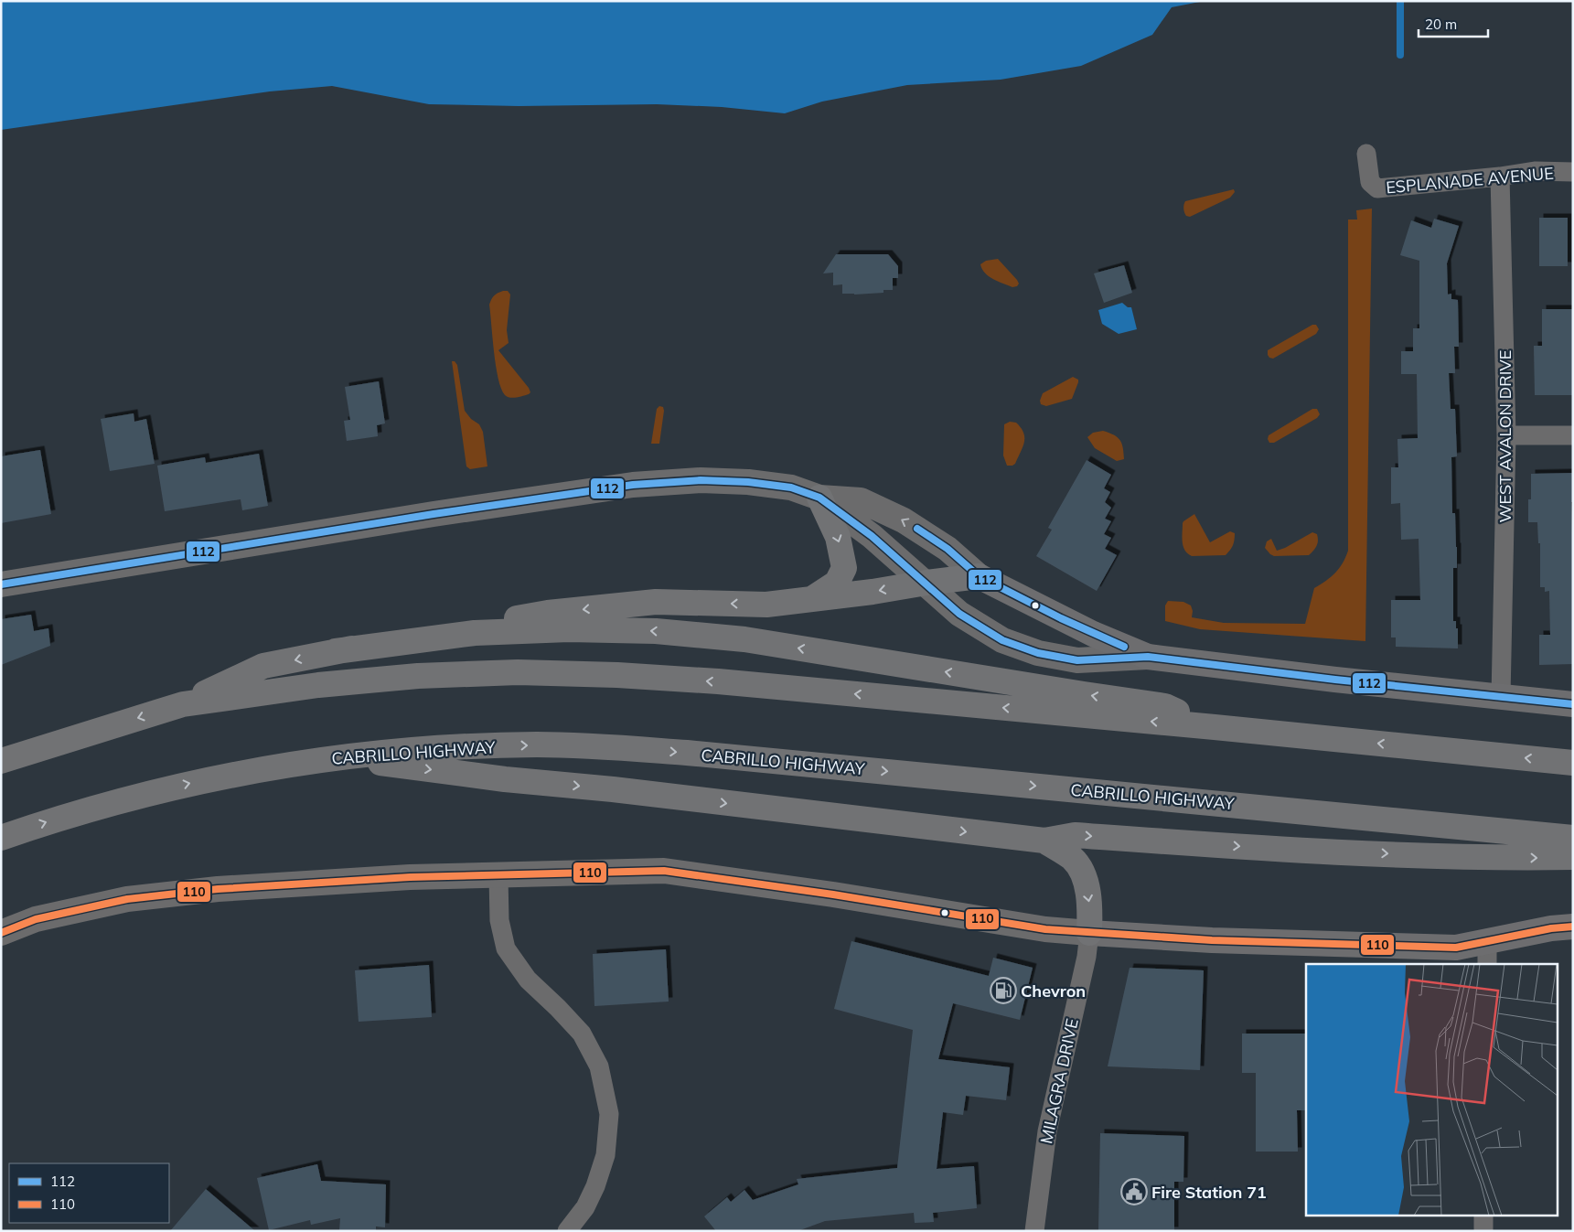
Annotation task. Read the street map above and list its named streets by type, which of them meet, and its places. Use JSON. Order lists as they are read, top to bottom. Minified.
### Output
{"streets":{"highway":["CABRILLO HIGHWAY"],"street":["ESPLANADE AVENUE","WEST AVALON DRIVE","MILAGRA DRIVE"]},"crossings":[["ESPLANADE AVENUE","WEST AVALON DRIVE"]],"places":{"fuel station":["Chevron"],"public building":["Fire Station 71"]},"lines":["transit line 112","transit line 110"],"legend":["112","110"],"scale_bar":"20 m"}
